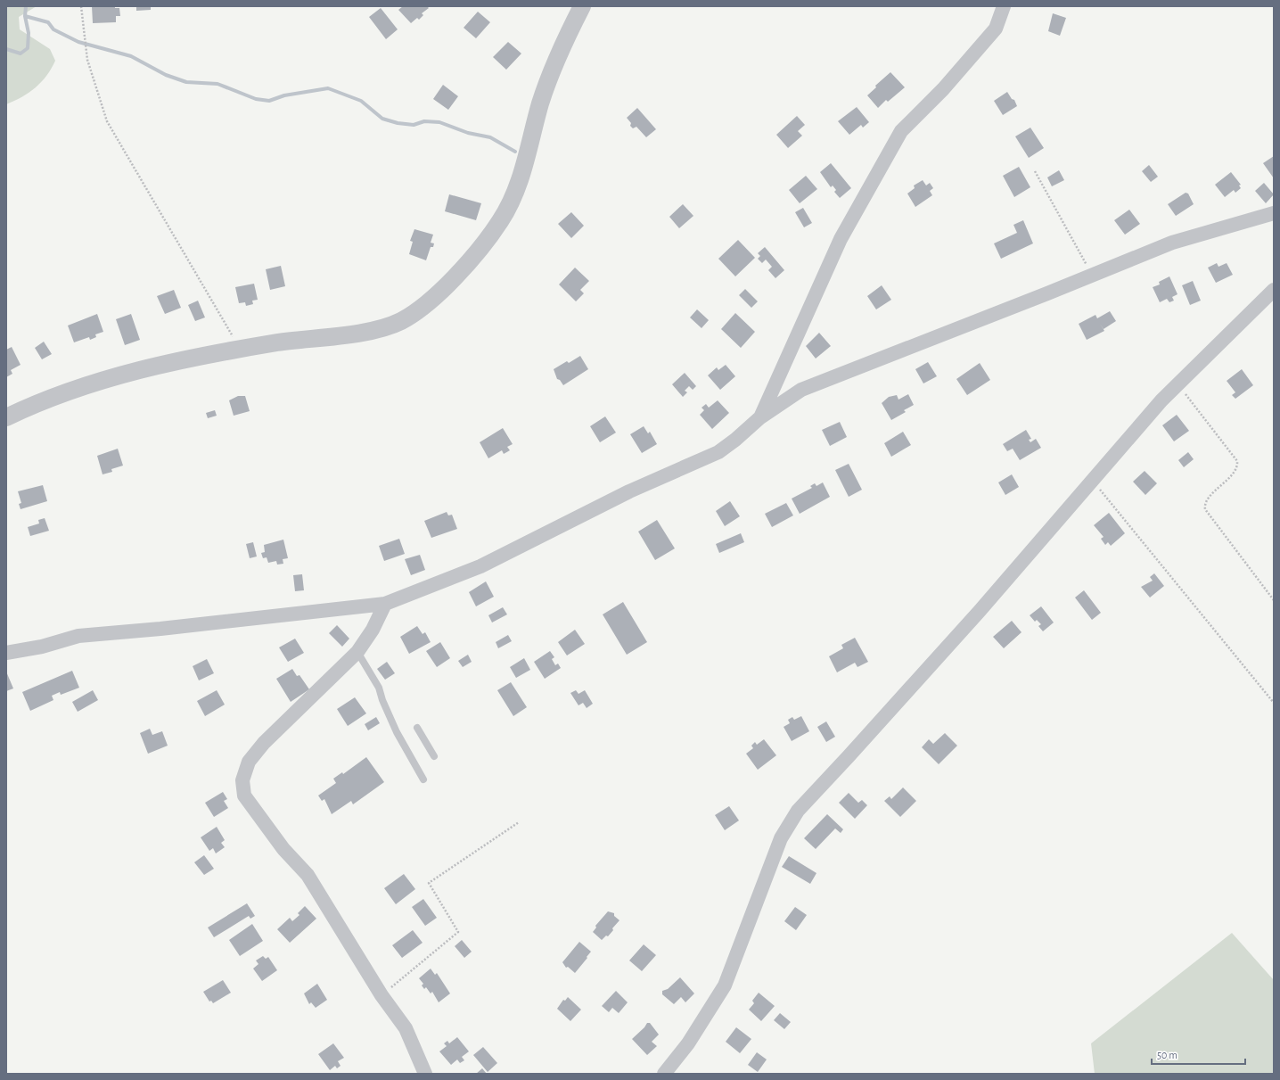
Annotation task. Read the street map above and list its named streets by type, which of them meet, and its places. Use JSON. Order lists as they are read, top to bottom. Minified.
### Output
{"scale_bar":"50 m"}
